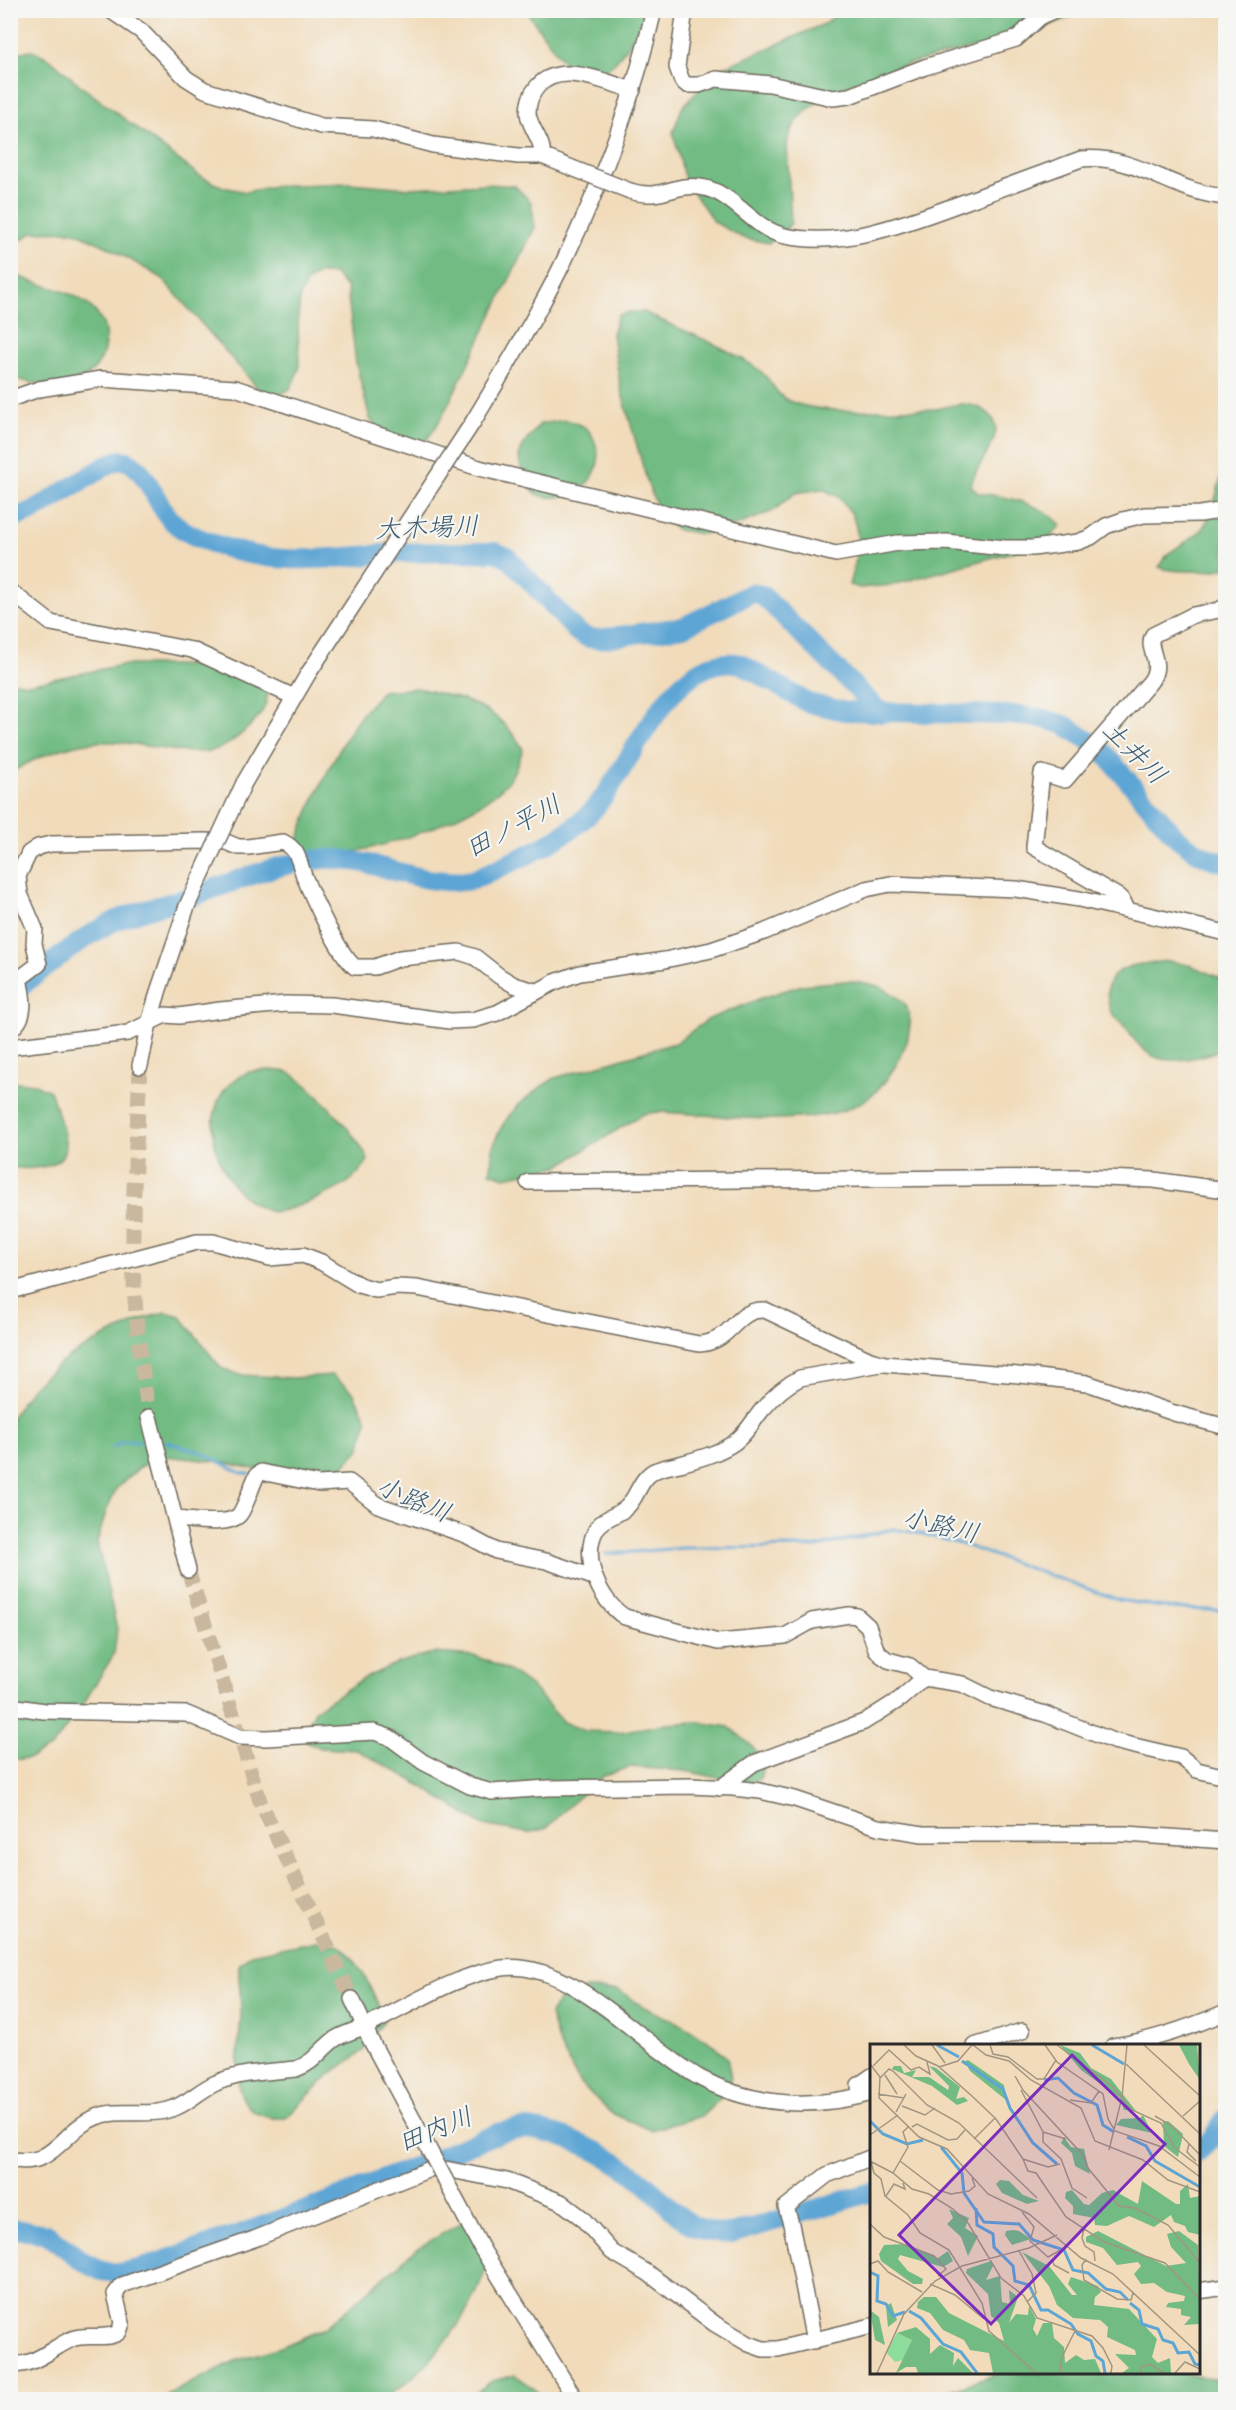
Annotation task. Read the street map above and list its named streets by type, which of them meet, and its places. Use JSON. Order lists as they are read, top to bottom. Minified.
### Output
{"water":["大木場川","土井川","田ノ平川","小路川","田内川"]}
